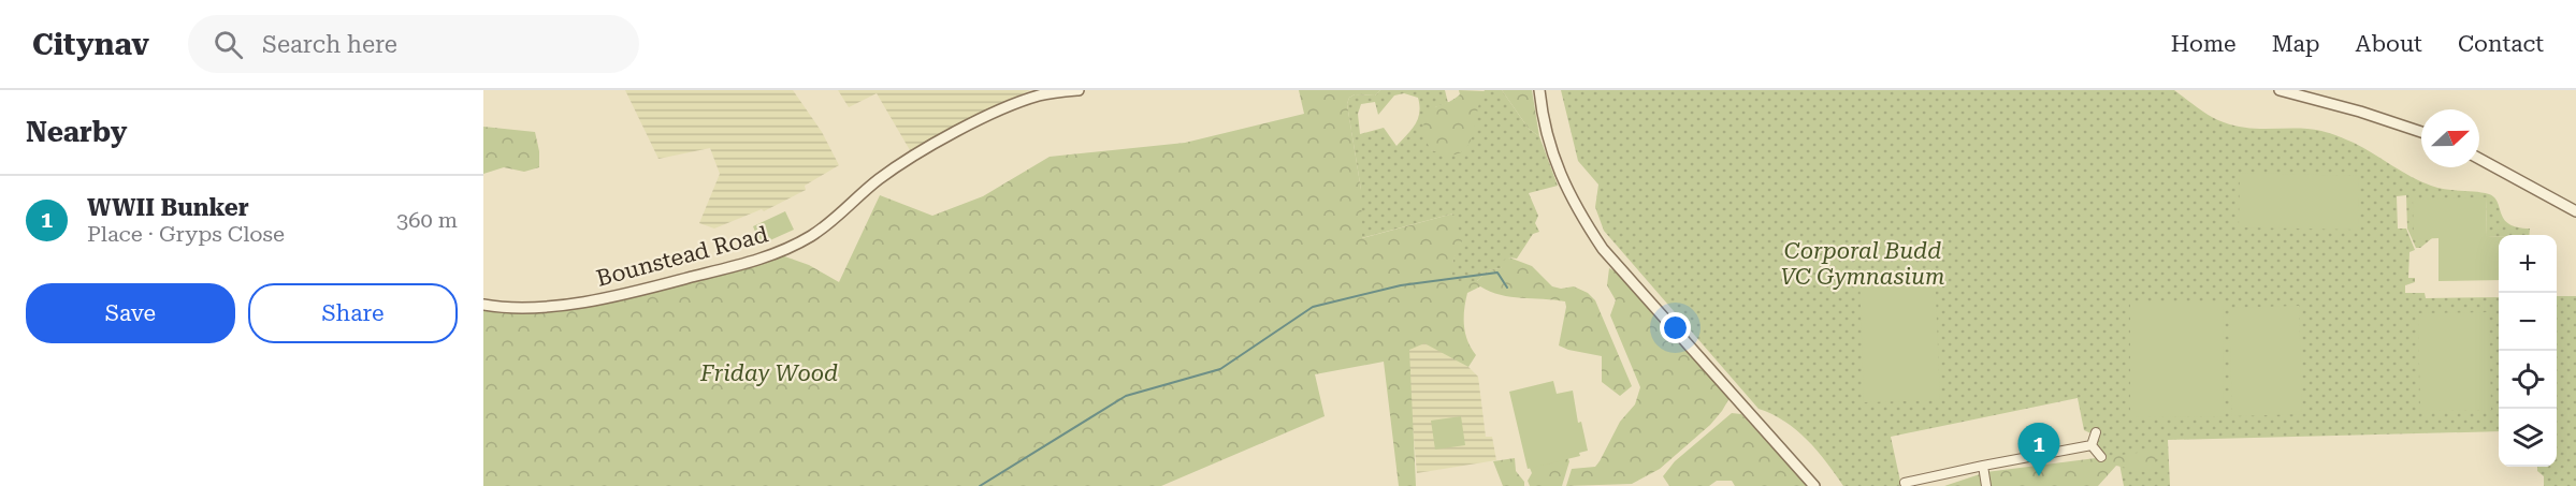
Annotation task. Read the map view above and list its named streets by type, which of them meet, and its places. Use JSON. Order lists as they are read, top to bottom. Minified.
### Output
{"streets":{"street":["Bounstead Road"]},"parks":["Corporal Budd VC Gymnasium","Friday Wood"],"north":"right","page":{"header":"Citynav","search":"Search here","nav":["Home","Map","About","Contact"],"heading":"Nearby","list":[{"mark":"1","name":"WWII Bunker","note":"Place · Gryps Close","value":"360 m"}],"map_buttons":["+","−"],"buttons":["Save","Share"],"pins":"1"}}
